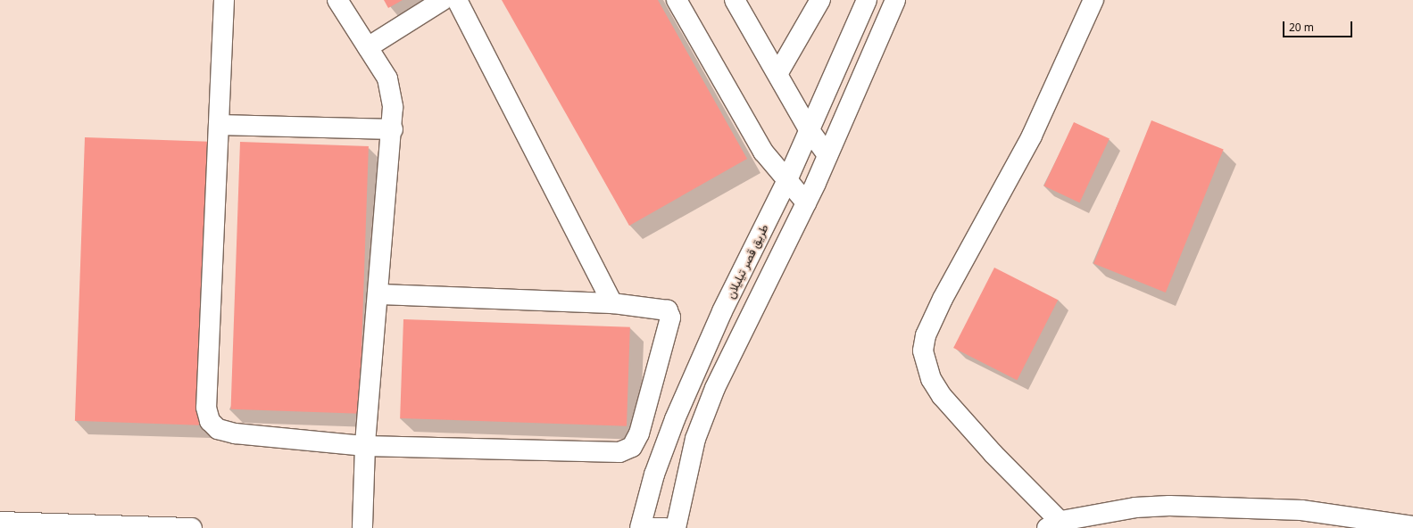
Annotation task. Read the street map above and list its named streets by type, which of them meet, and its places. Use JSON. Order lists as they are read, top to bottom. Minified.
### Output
{"streets":{"street":["طريق قصر تيليلان"]},"scale_bar":"20 m"}
